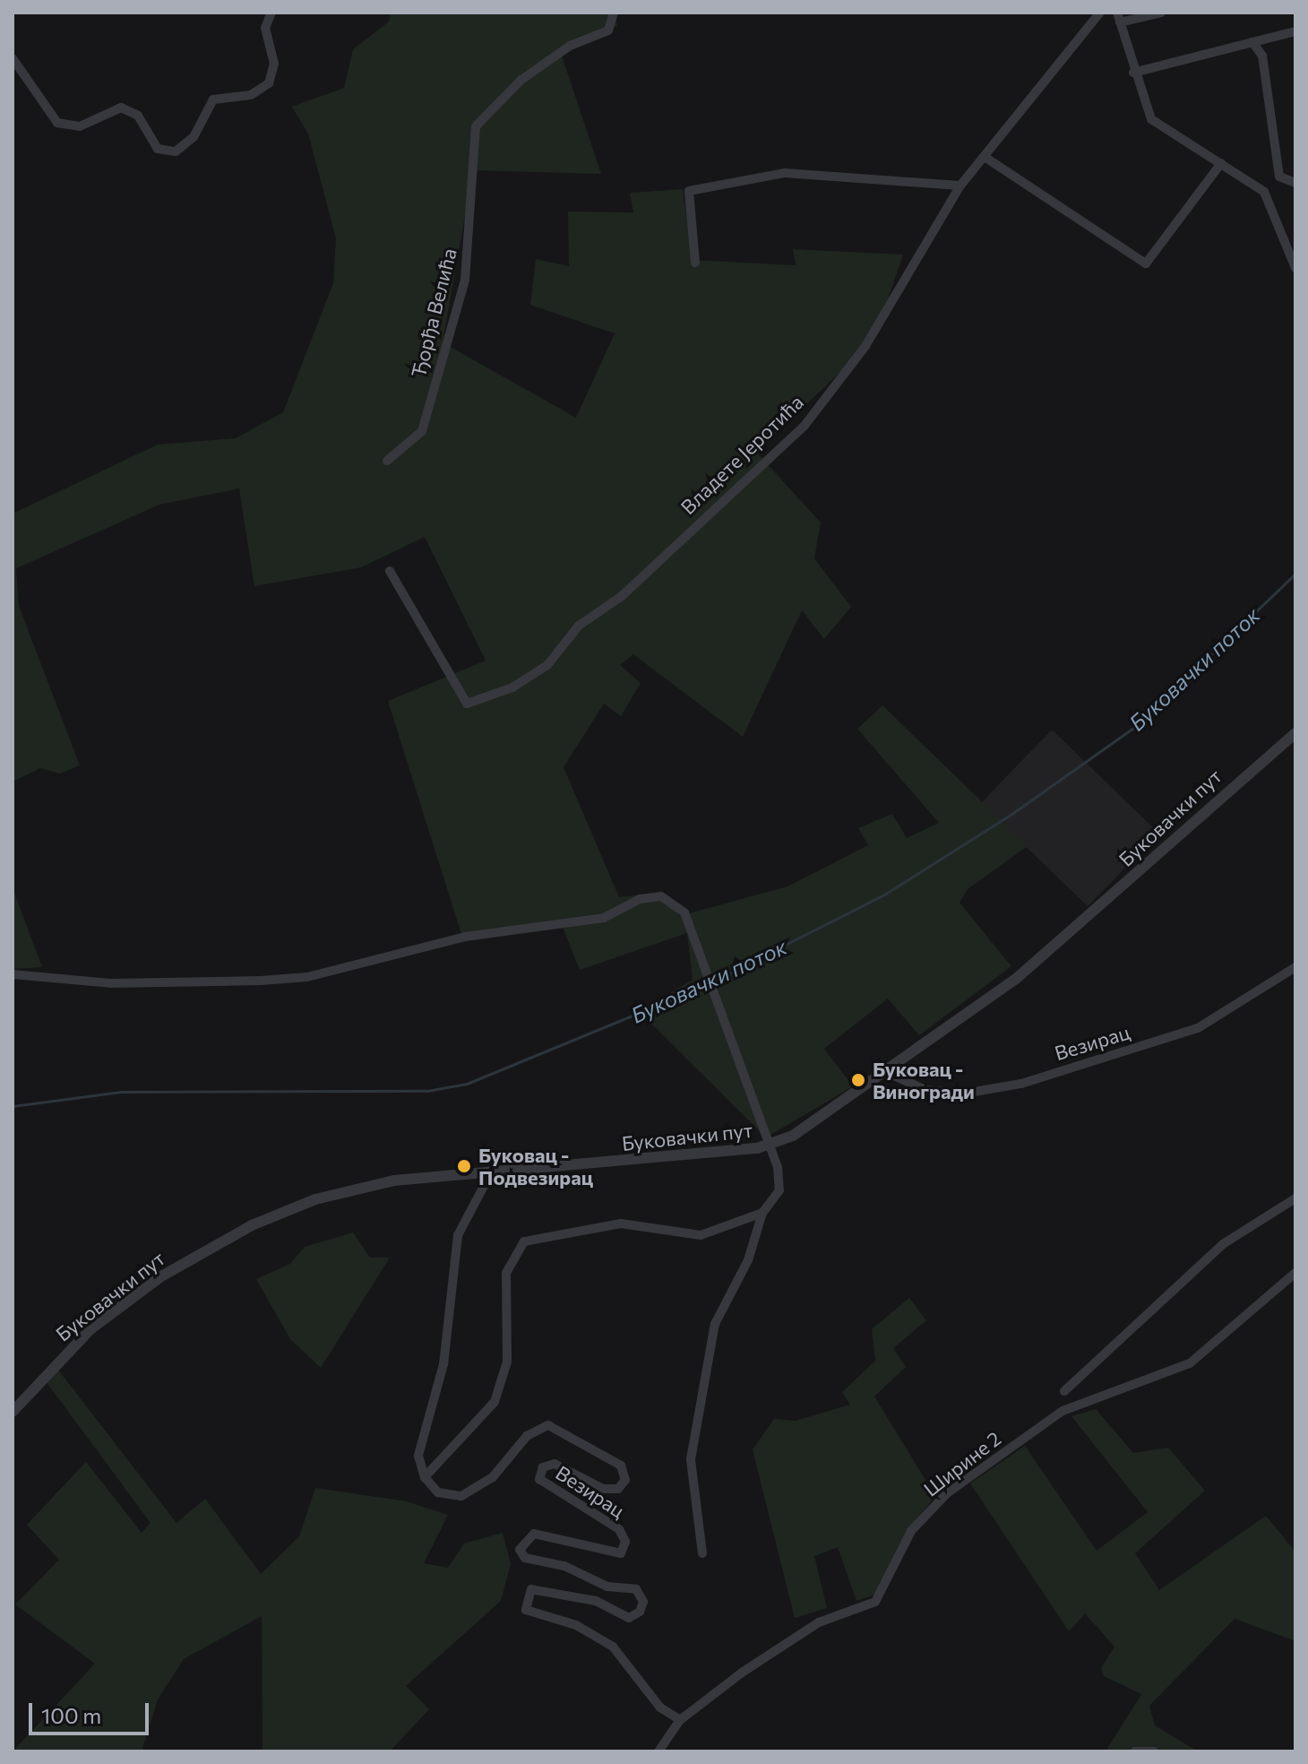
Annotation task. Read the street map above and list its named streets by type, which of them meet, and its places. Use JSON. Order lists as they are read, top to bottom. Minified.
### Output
{"streets":{"street":["Ђорђа Велића","Владете Јеротића","Буковачки пут","Везирац","Ширине 2"]},"crossings":[["Буковачки пут","Везирац"],["Везирац","Ширине 2"]],"water":["Буковачки поток"],"places":["Буковац - Виногради","Буковац - Подвезирац"],"scale_bar":"100 m"}
